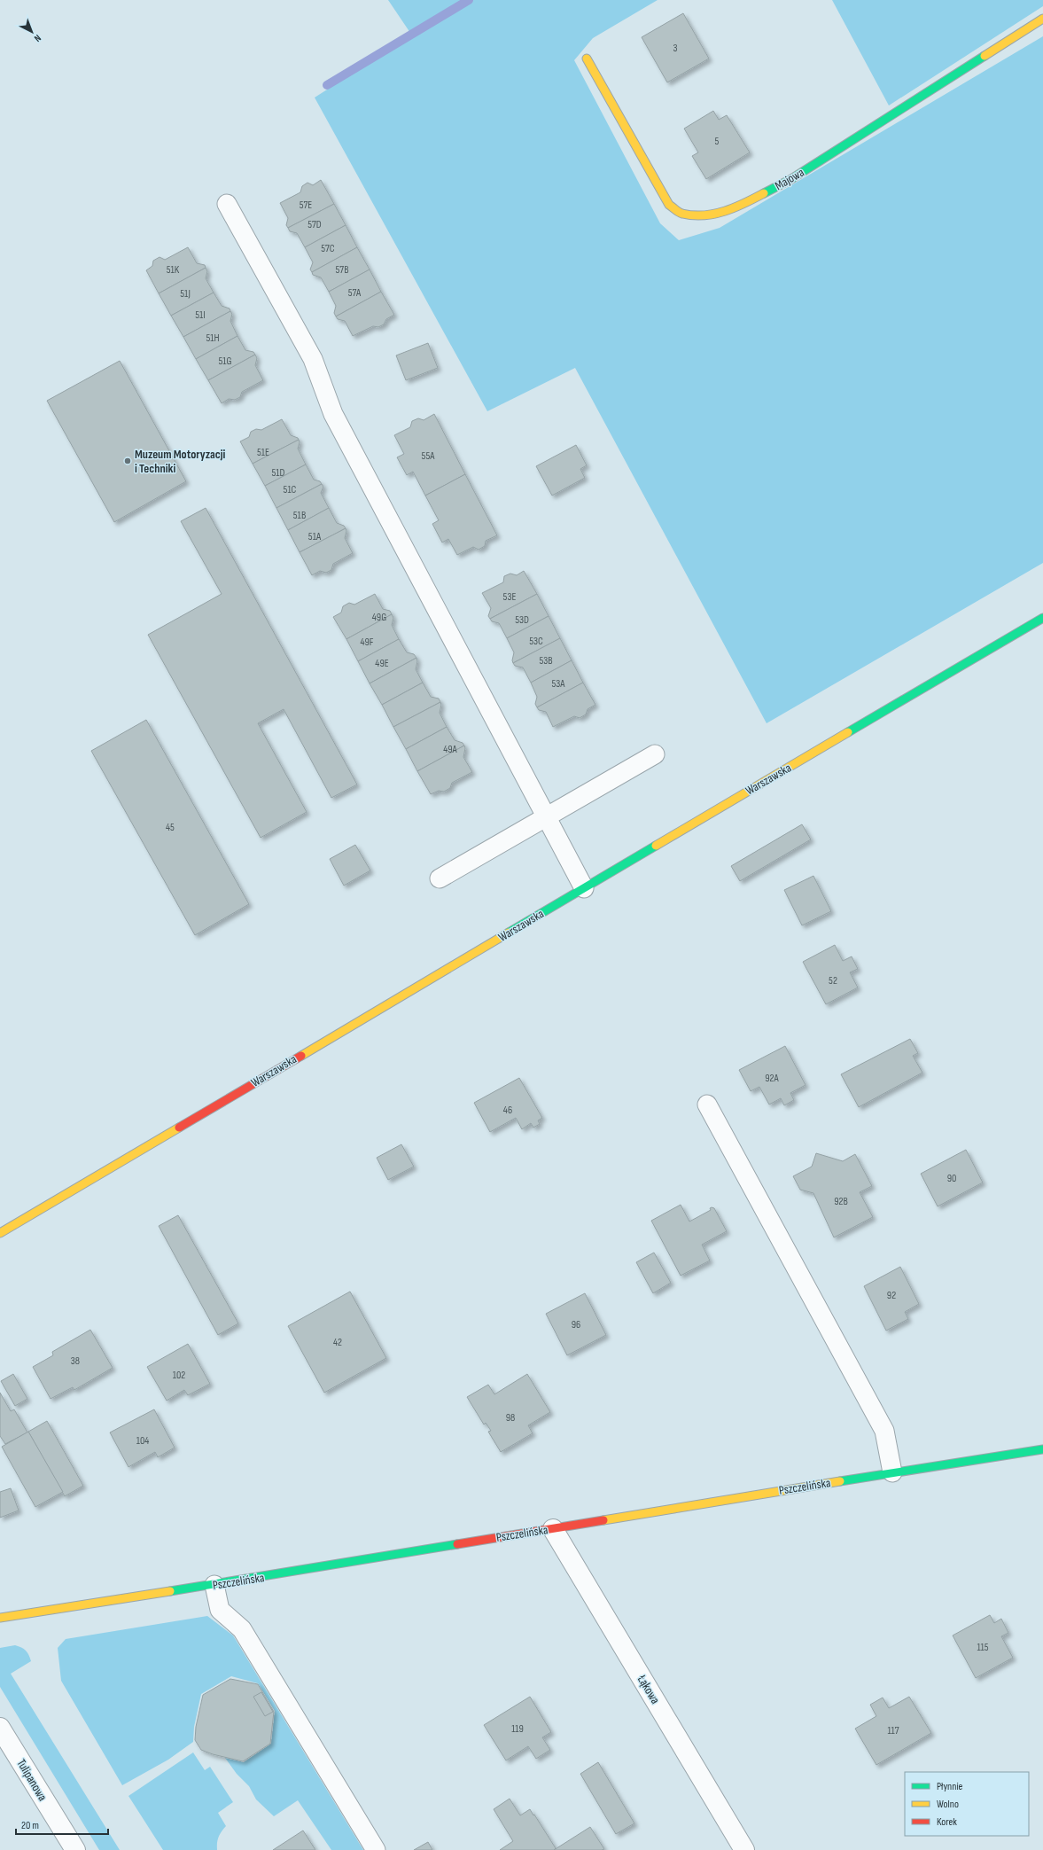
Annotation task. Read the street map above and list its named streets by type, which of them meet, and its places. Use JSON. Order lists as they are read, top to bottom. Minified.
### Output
{"streets":{"main road":["Majowa","Warszawska","Pszczelińska"],"street":["Łąkowa","Tulipanowa"]},"crossings":[["Pszczelińska","Łąkowa"]],"places":["Muzeum Motoryzacji i Techniki"],"house_numbers":["3","5","57E","57D","57C","51K","57B","57A","51J","51I","51H","51G","51E","55A","51D","51C","51B","51A","53E","49G","53D","53C","49F","53B","49E","53A","49A","45","52","92A","46","90","92B","92","96","42","38","102","98","104","115","119","117"],"legend":["Płynnie","Wolno","Korek"],"scale_bar":"20 m","north":"bottom right"}
